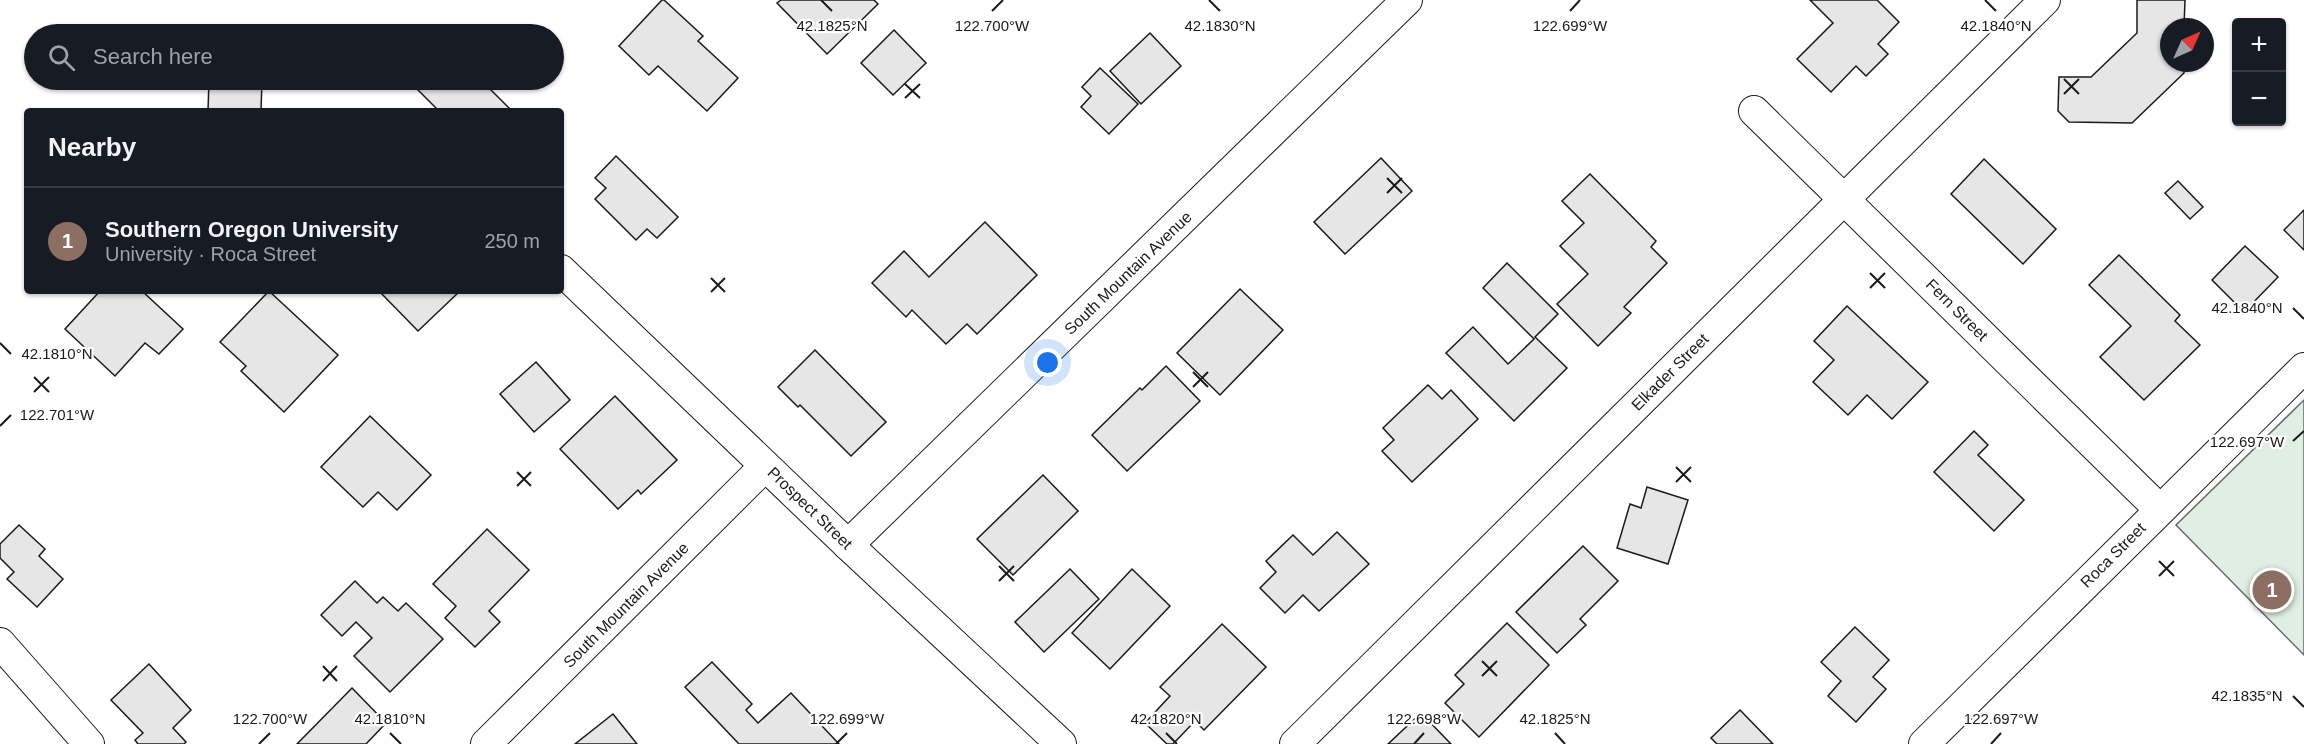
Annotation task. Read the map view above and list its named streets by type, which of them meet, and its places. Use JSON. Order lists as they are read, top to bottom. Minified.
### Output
{"streets":{"street":["South Mountain Avenue","Fern Street","Elkader Street","Prospect Street","Roca Street"]},"crossings":[["South Mountain Avenue","Prospect Street"],["Fern Street","Elkader Street"],["Fern Street","Roca Street"]],"north":"top right","page":{"map_buttons":["+","−"],"search":"Search here","heading":"Nearby","list":[{"mark":"1","name":"Southern Oregon University","note":"University · Roca Street","value":"250 m"}],"pins":"1"},"coordinates":["42.1825°N","122.700°W","42.1830°N","122.699°W","42.1840°N","42.1810°N","122.701°W","122.697°W","42.1835°N","42.1820°N","122.698°W"]}
